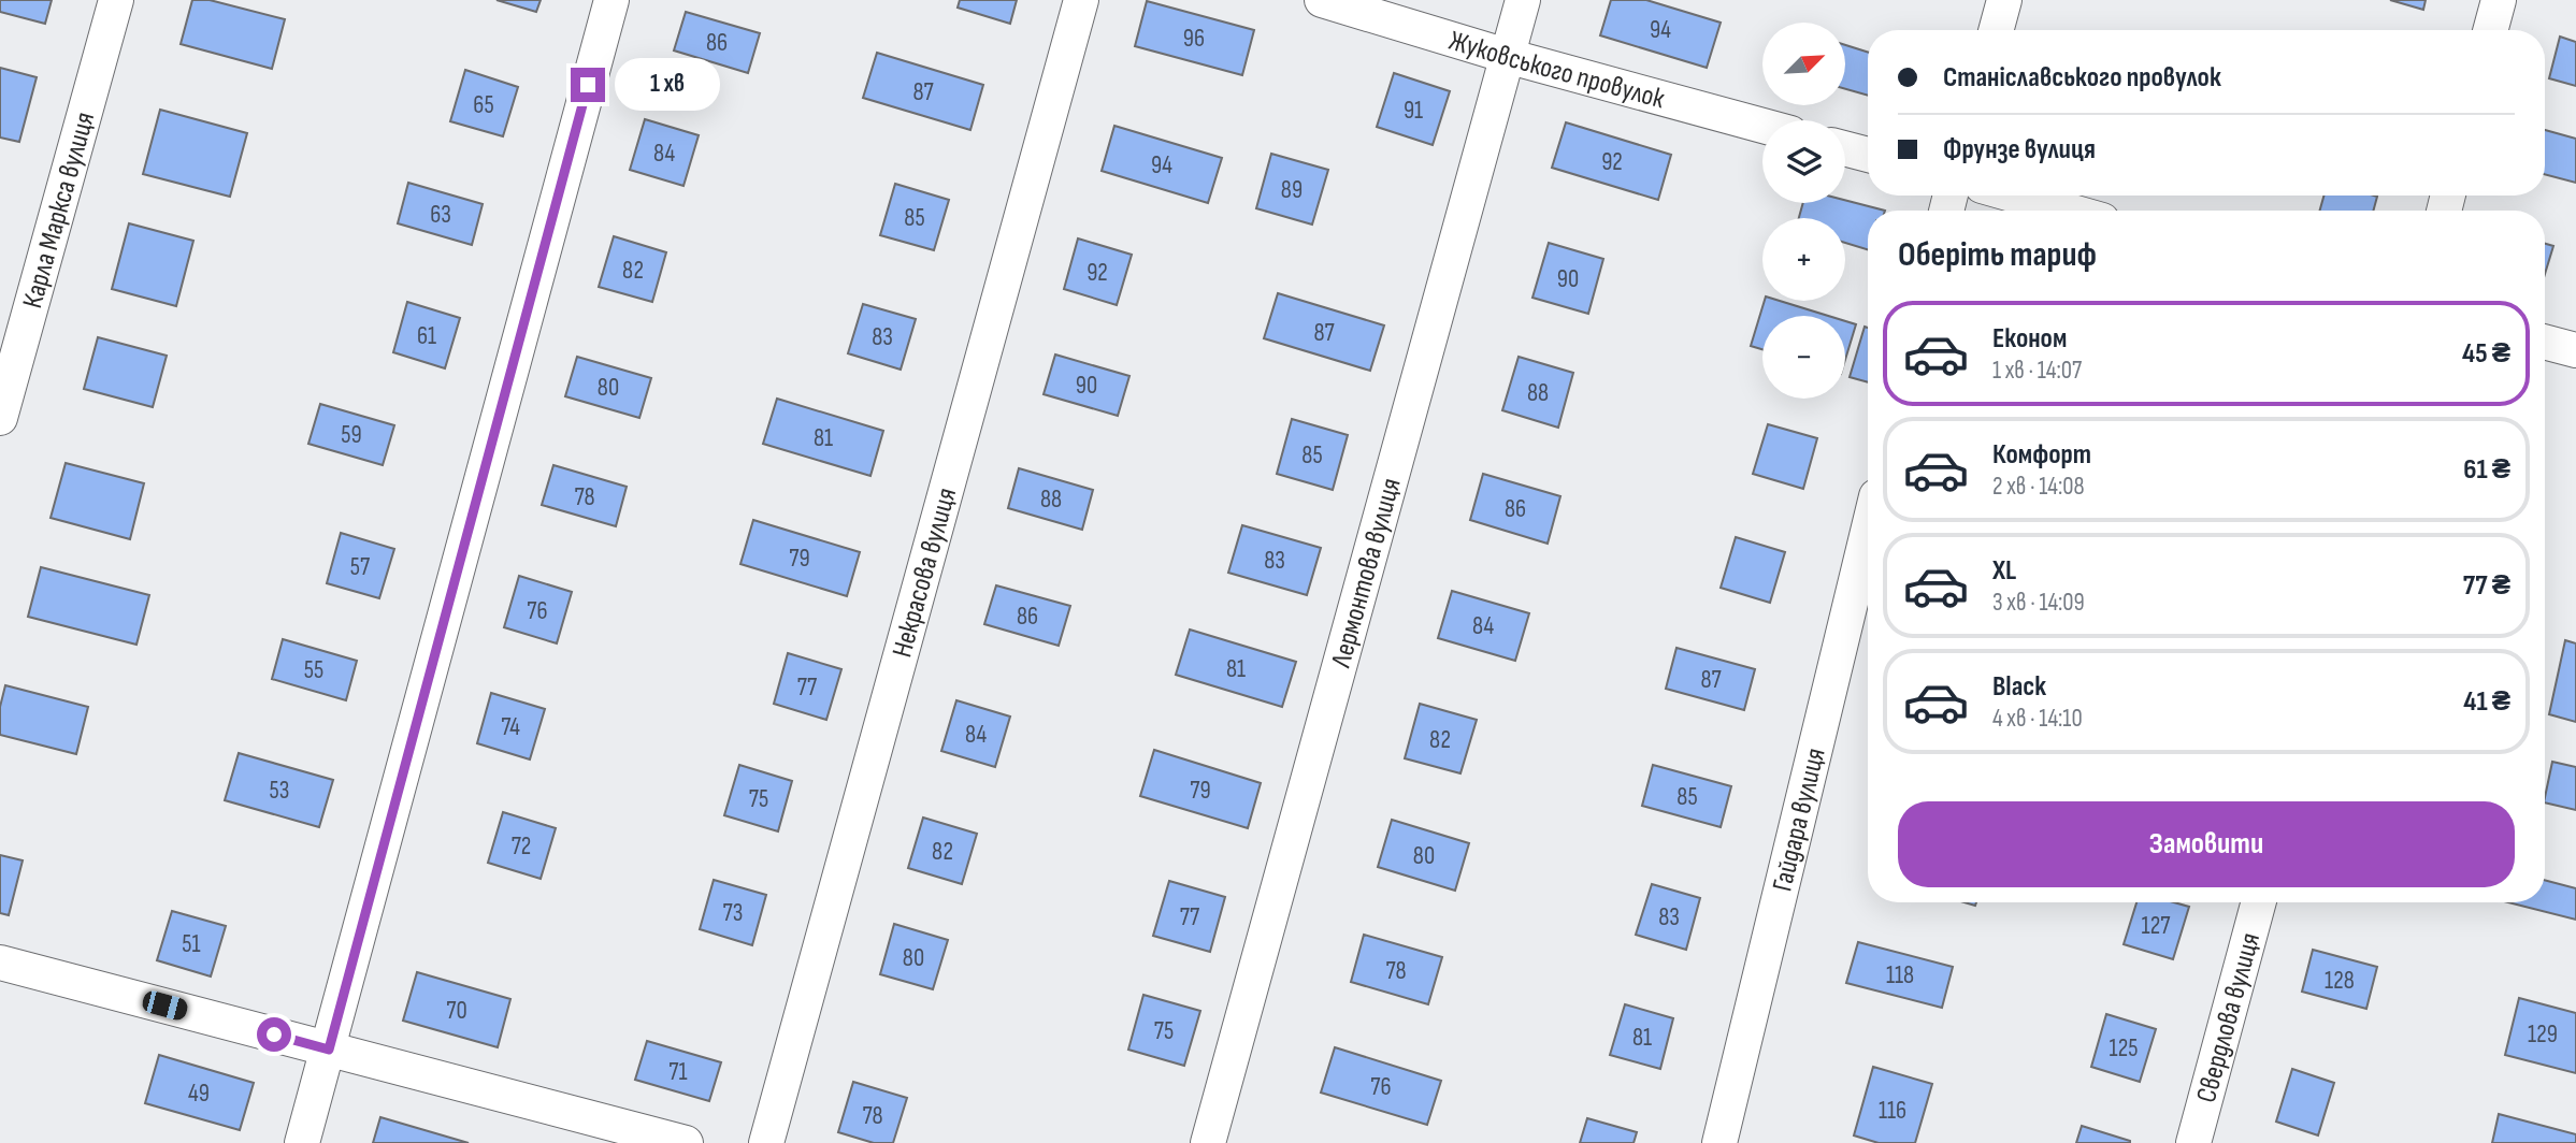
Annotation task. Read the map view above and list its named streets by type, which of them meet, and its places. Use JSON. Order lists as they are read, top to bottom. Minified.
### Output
{"streets":{"street":["Жуковського провулок","Карла Маркса вулиця","Некрасова вулиця","Лермонтова вулиця","Гайдара вулиця","Свердлова вулиця"]},"crossings":[["Жуковського провулок","Лермонтова вулиця"]],"house_numbers":["94","96","86","87","65","91","84","92","94","89","63","85","82","92","90","87","61","83","90","80","88","59","81","85","78","88","86","79","83","57","76","86","84","81","55","87","77","74","84","82","53","79","85","75","72","82","80","73","77","83","127","51","80","78","118","128","70","75","129","81","125","71","76","49","116","78"],"north":"top right","page":{"map_buttons":["+","−"],"banner":["Станіславського провулок","Фрунзе вулиця"],"bubble":"1 хв","heading":"Оберіть тариф","list":[{"name":"Економ","note":"1 хв · 14:07","value":"45 ₴"},{"name":"Комфорт","note":"2 хв · 14:08","value":"61 ₴"},{"name":"XL","note":"3 хв · 14:09","value":"77 ₴"},{"name":"Black","note":"4 хв · 14:10","value":"41 ₴"}],"buttons":"Замовити"}}
